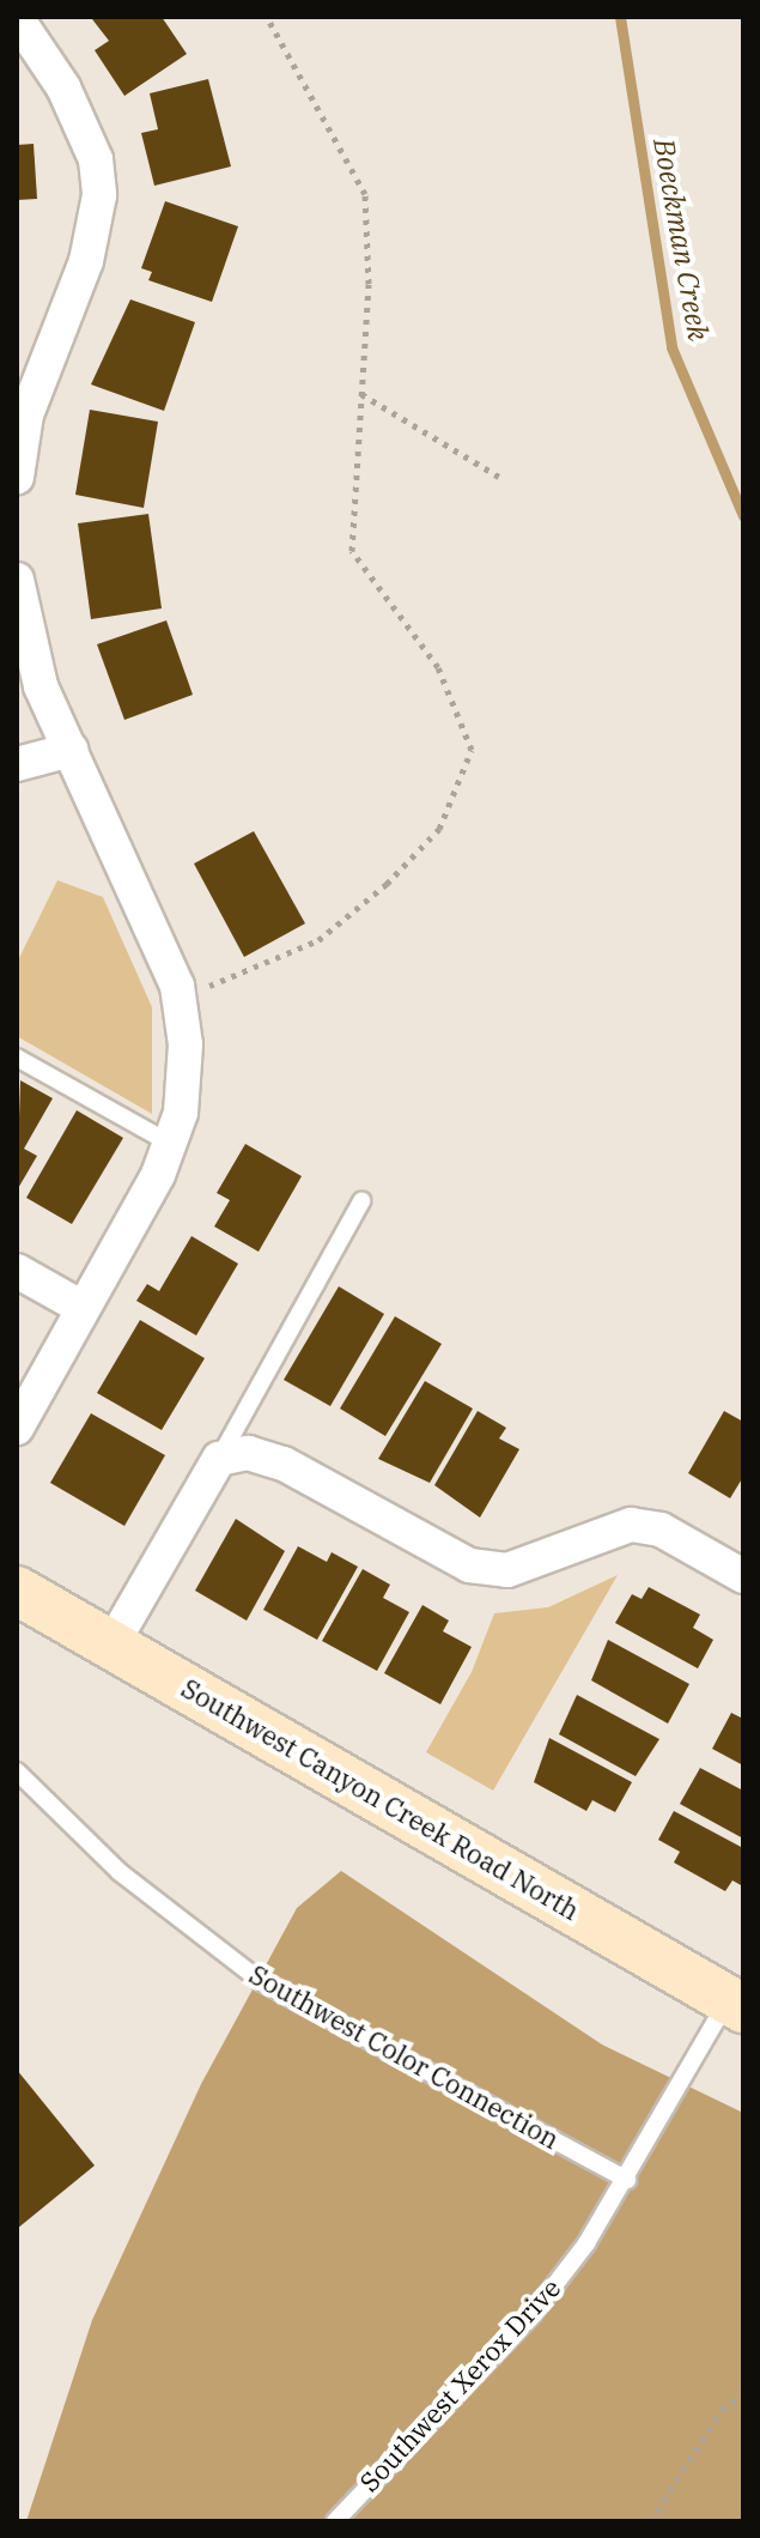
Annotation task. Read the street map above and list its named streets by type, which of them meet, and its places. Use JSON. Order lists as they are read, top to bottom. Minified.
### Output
{"streets":{"main road":["Southwest Canyon Creek Road North"],"lane":["Southwest Color Connection","Southwest Xerox Drive"]},"crossings":[["Southwest Canyon Creek Road North","Southwest Xerox Drive"],["Southwest Color Connection","Southwest Xerox Drive"]],"water":["Boeckman Creek"]}
